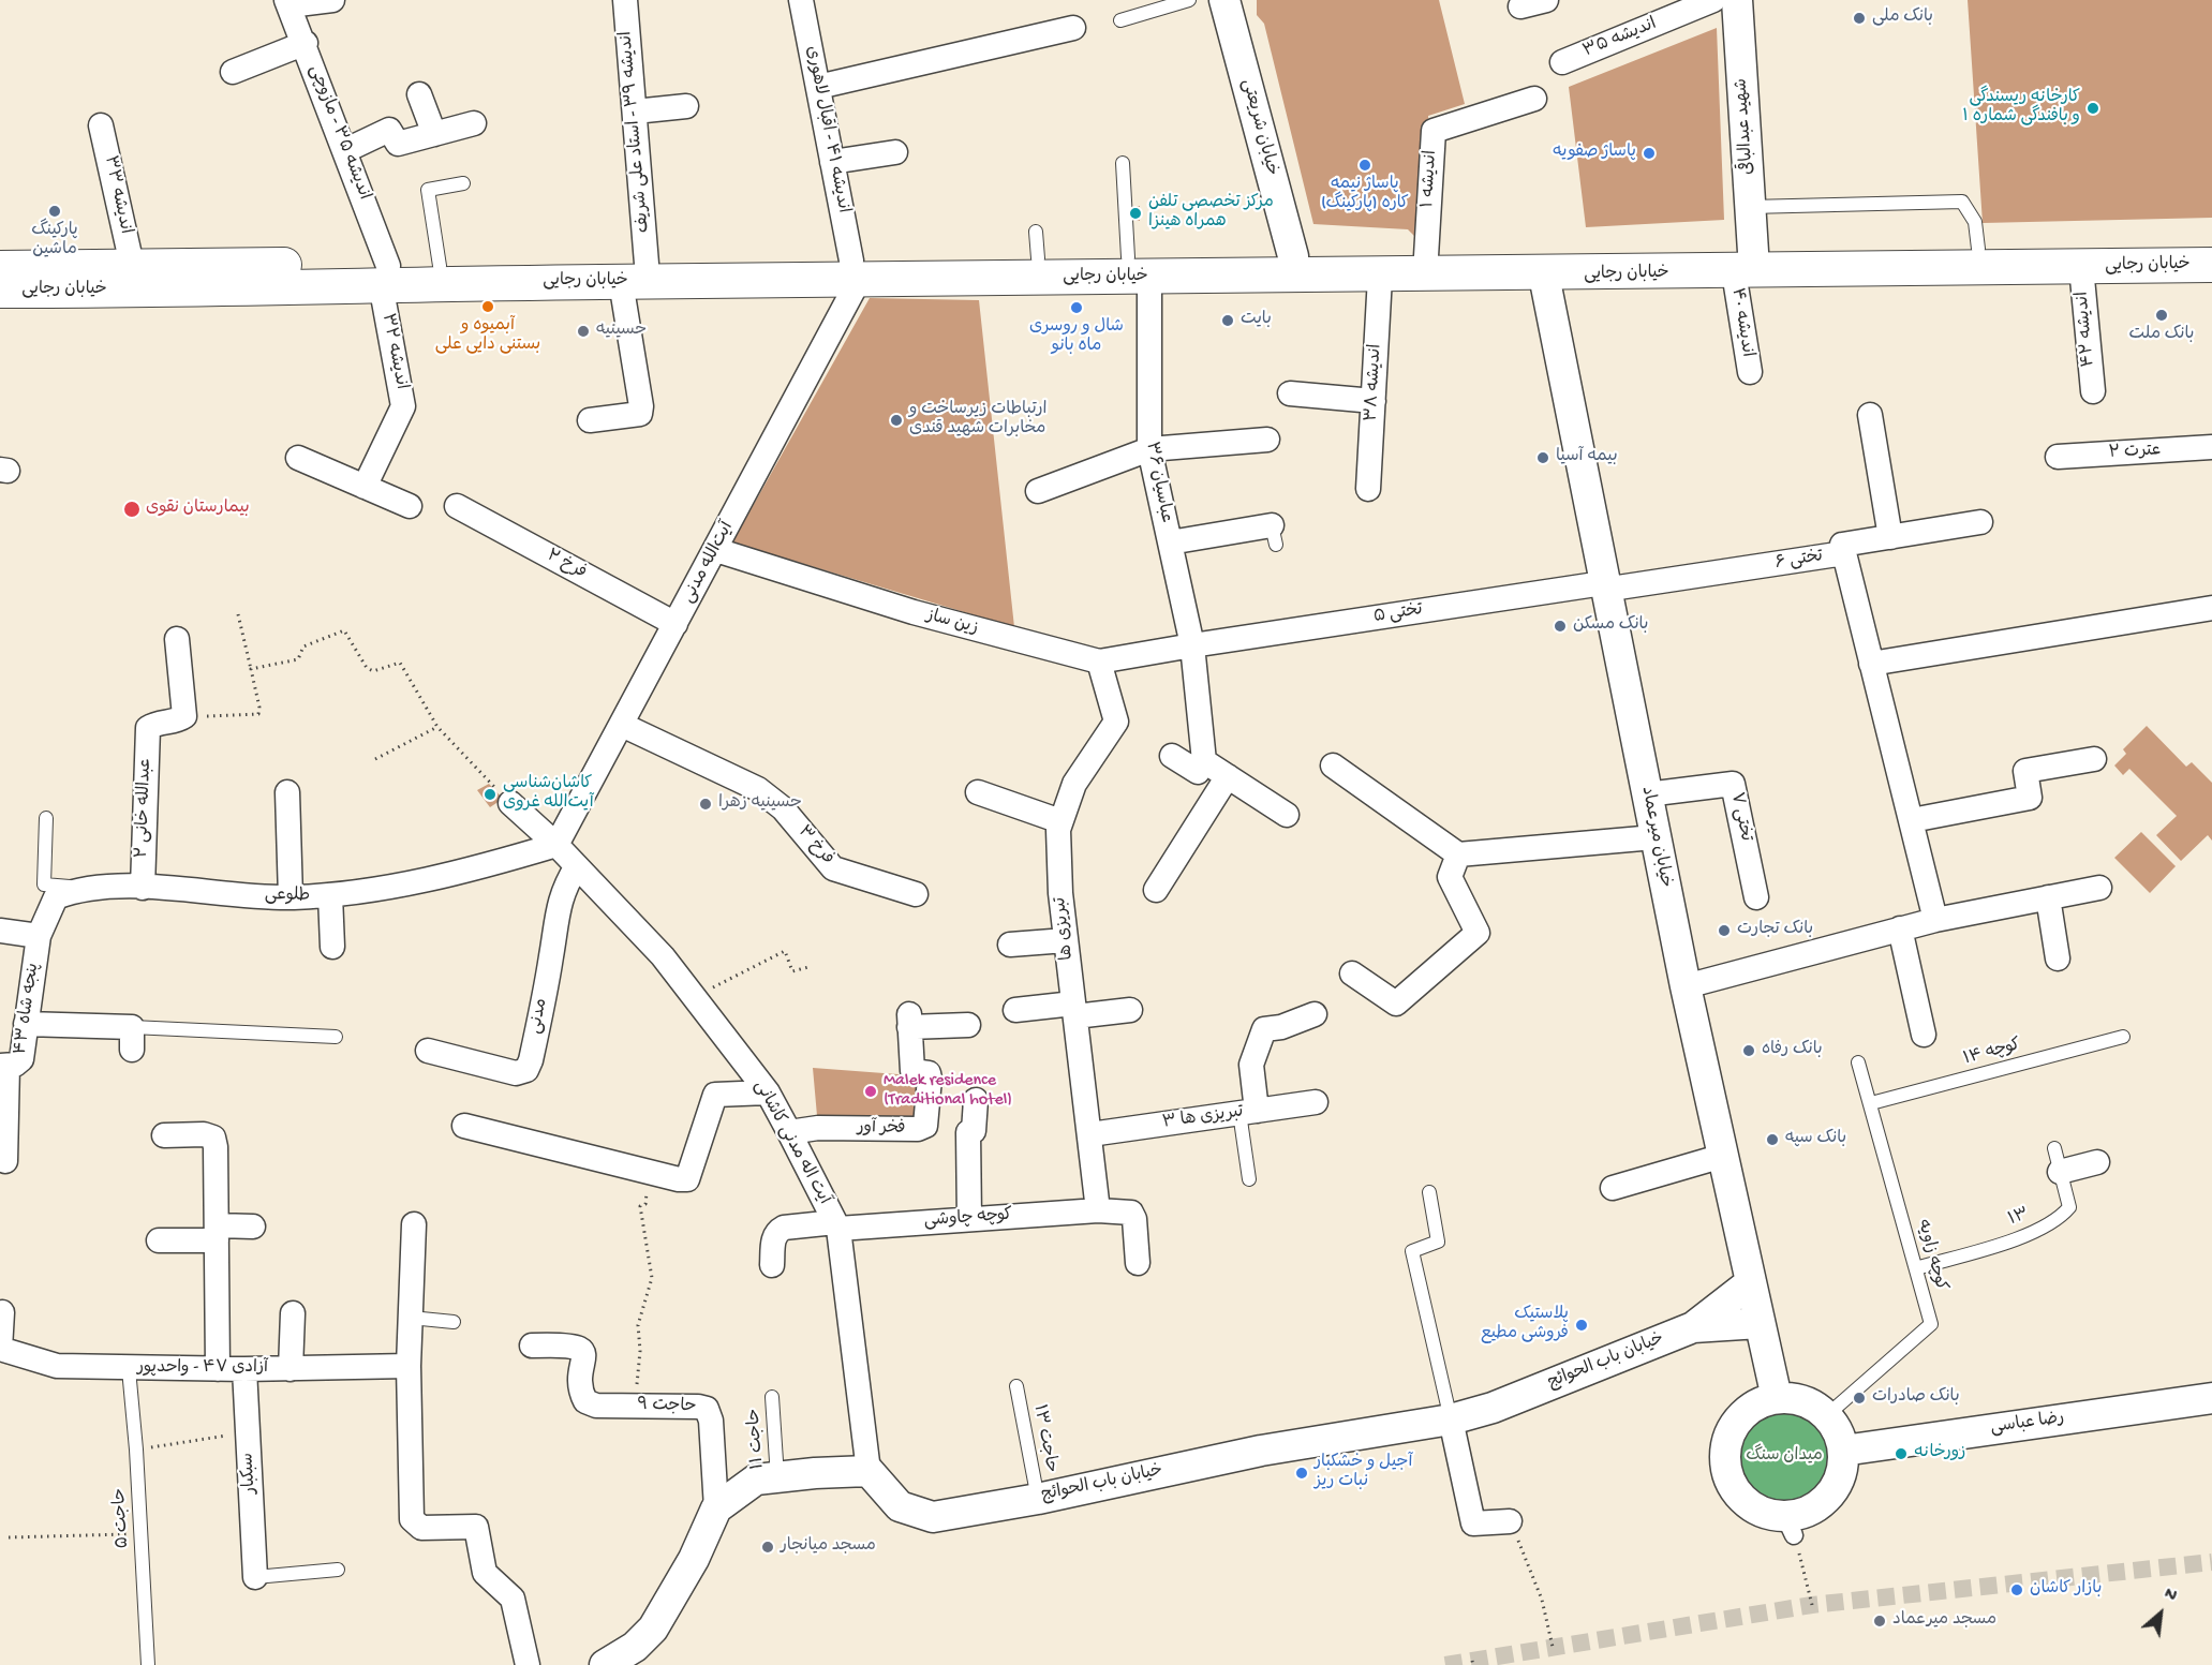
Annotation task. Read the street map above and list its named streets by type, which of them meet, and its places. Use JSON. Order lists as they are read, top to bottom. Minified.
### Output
{"streets":{"main road":["خیابان رجایی"],"street":["اندیشه ۳۵","شهید عبدالباقی","خیابان شریعتی","اندیشه ۴۱ - اقبال لاهوری","اندیشه ۳۹ - استاد علی شریف","اندیشه ۳۵ - مازوچی","اندیشه ۱","اندیشه ۳۳","اندیشه ۴۰","اندیشه ۴۲","اندیشه ۳۲","اندیشه ۳۸","عترت ۲","عباسیان ۳۶","تختی ۶","آیت‌الله مدنی","فرخ ۲","تختی ۵","زین ساز","عبدالله خانی ۲","تختی ۷","خیابان میرعماد","فرخ ۳","طلوعی","تبریزی ها","پنجه شاه ۴۳","مدنی","تبریزی ها ۳","فخر آور","آیت اله مدنی کاشانی","کوچه چاوشی","خیابان باب الحوائج","آزادی ۴۷ - واحدپور","حاجت ۹","رضا عباسی","سبکبار"],"lane":["کوچه ۱۴","۱۳","کوچه زاویه","حاجت ۱۱","حاجت ۱۳","حاجت ۵"]},"crossings":[["شهید عبدالباقی","خیابان رجایی"],["شهید عبدالباقی","اندیشه ۴۰"],["خیابان شریعتی","خیابان رجایی"],["اندیشه ۴۱ - اقبال لاهوری","خیابان رجایی"],["اندیشه ۴۱ - اقبال لاهوری","آیت‌الله مدنی"],["اندیشه ۳۹ - استاد علی شریف","خیابان رجایی"],["اندیشه ۳۵ - مازوچی","خیابان رجایی"],["اندیشه ۳۵ - مازوچی","اندیشه ۳۲"],["اندیشه ۱","خیابان رجایی"],["اندیشه ۳۳","خیابان رجایی"],["خیابان رجایی","اندیشه ۴۰"],["خیابان رجایی","اندیشه ۴۲"],["خیابان رجایی","اندیشه ۳۲"],["خیابان رجایی","اندیشه ۳۸"],["خیابان رجایی","عباسیان ۳۶"],["خیابان رجایی","آیت‌الله مدنی"],["خیابان رجایی","خیابان میرعماد"],["عباسیان ۳۶","تختی ۵"],["عباسیان ۳۶","زین ساز"],["تختی ۶","تختی ۵"],["تختی ۶","خیابان میرعماد"],["آیت‌الله مدنی","فرخ ۲"],["آیت‌الله مدنی","زین ساز"],["آیت‌الله مدنی","فرخ ۳"],["آیت‌الله مدنی","طلوعی"],["آیت‌الله مدنی","آیت اله مدنی کاشانی"],["تختی ۵","زین ساز"],["تختی ۵","خیابان میرعماد"],["زین ساز","تبریزی ها"],["عبدالله خانی ۲","طلوعی"],["تختی ۷","خیابان میرعماد"],["خیابان میرعماد","کوچه زاویه"],["خیابان میرعماد","رضا عباسی"],["طلوعی","پنجه شاه ۴۳"],["طلوعی","آیت اله مدنی کاشانی"],["تبریزی ها","تبریزی ها ۳"],["تبریزی ها","کوچه چاوشی"],["مدنی","آیت اله مدنی کاشانی"],["کوچه ۱۴","کوچه زاویه"],["فخر آور","آیت اله مدنی کاشانی"],["آیت اله مدنی کاشانی","کوچه چاوشی"],["آیت اله مدنی کاشانی","خیابان باب الحوائج"],["۱۳","کوچه زاویه"],["کوچه زاویه","رضا عباسی"],["خیابان باب الحوائج","حاجت ۱۳"],["آزادی ۴۷ - واحدپور","سبکبار"],["آزادی ۴۷ - واحدپور","حاجت ۵"]],"parks":["میدان سنگ"],"places":["بانک ملی","کارخانه ریسندگی و بافندگی شماره ۱","پاساژ صفویه","پاساژ نیمه کاره (پارکینگ)","پارکینگ ماشین","مرکز تخصصی تلفن همراه هینزا","آبمیوه و بستنی دایی علی","شال و روسری ماه بانو","بانک ملت","بایت","حسینیه","ارتباطات زیرساخت و مخابرات شهید قندی","بیمه آسیا","بیمارستان نقوی","بانک مسکن","کاشان‌شناسی آیت‌الله غروی","حسینیه زهرا","بانک تجارت","بانک رفاه","Malek residence (Traditional hotel)","بانک سپه","پلاستیک فروشی مطیع","بانک صادرات","زورخانه","آجیل و خشکبار نبات ریز","مسجد میانجار","بازار کاشان","مسجد میرعماد"],"north":"top right"}
